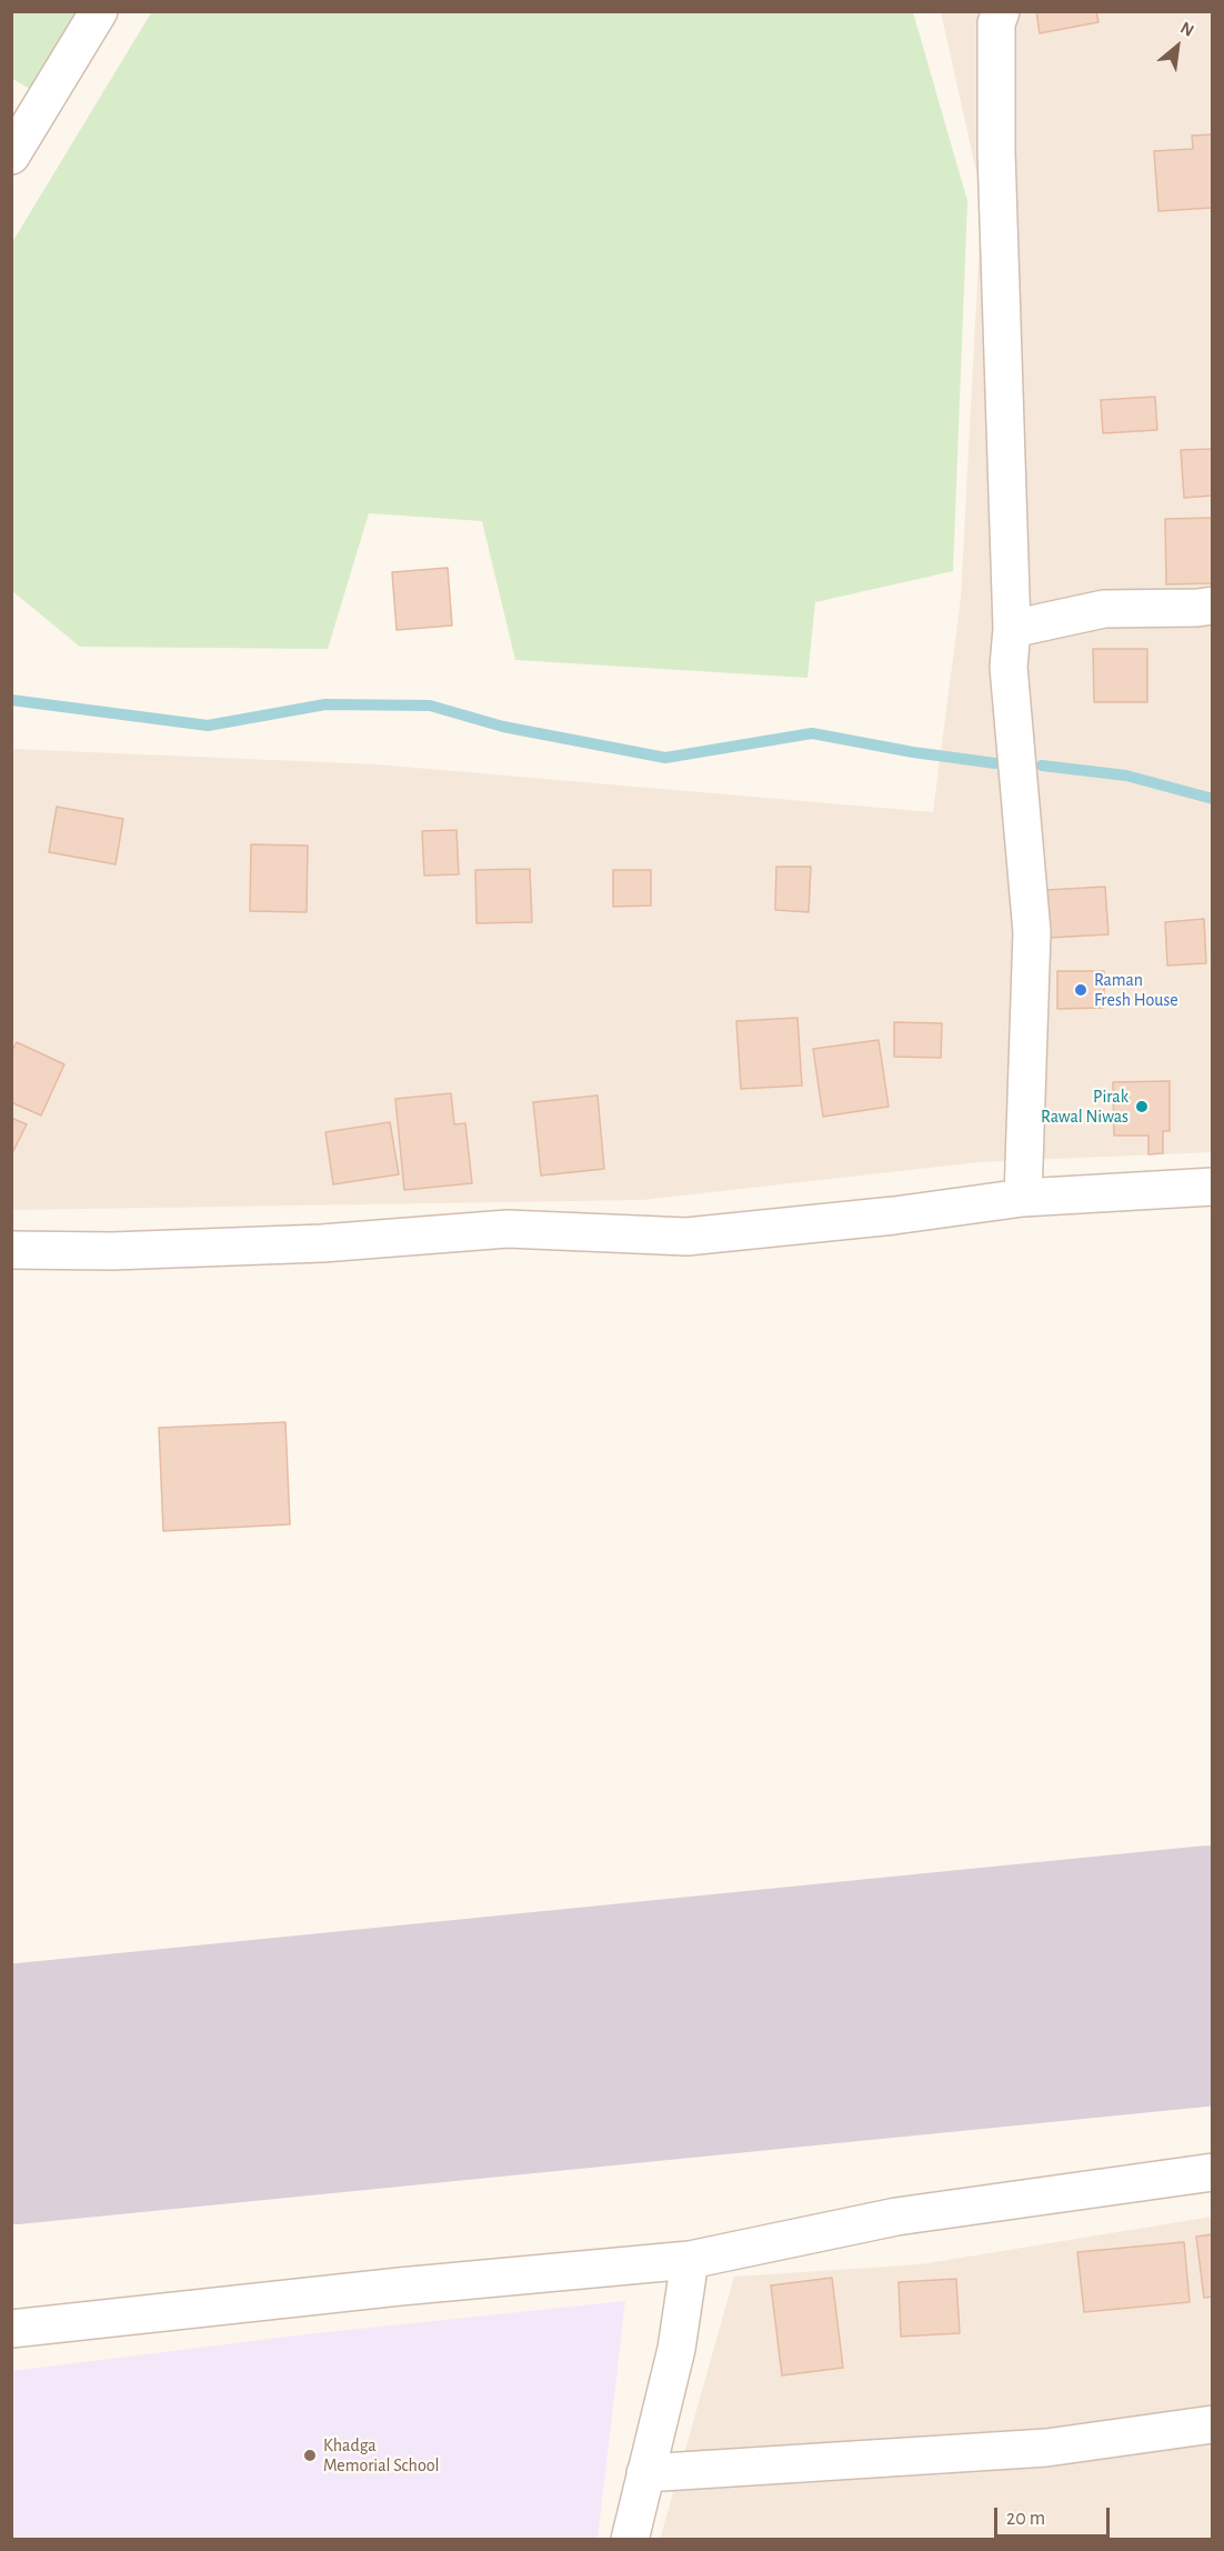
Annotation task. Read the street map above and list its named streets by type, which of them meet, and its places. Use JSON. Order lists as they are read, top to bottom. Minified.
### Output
{"places":["Raman Fresh House","Pirak Rawal Niwas","Khadga Memorial School"],"scale_bar":"20 m","north":"top right"}
